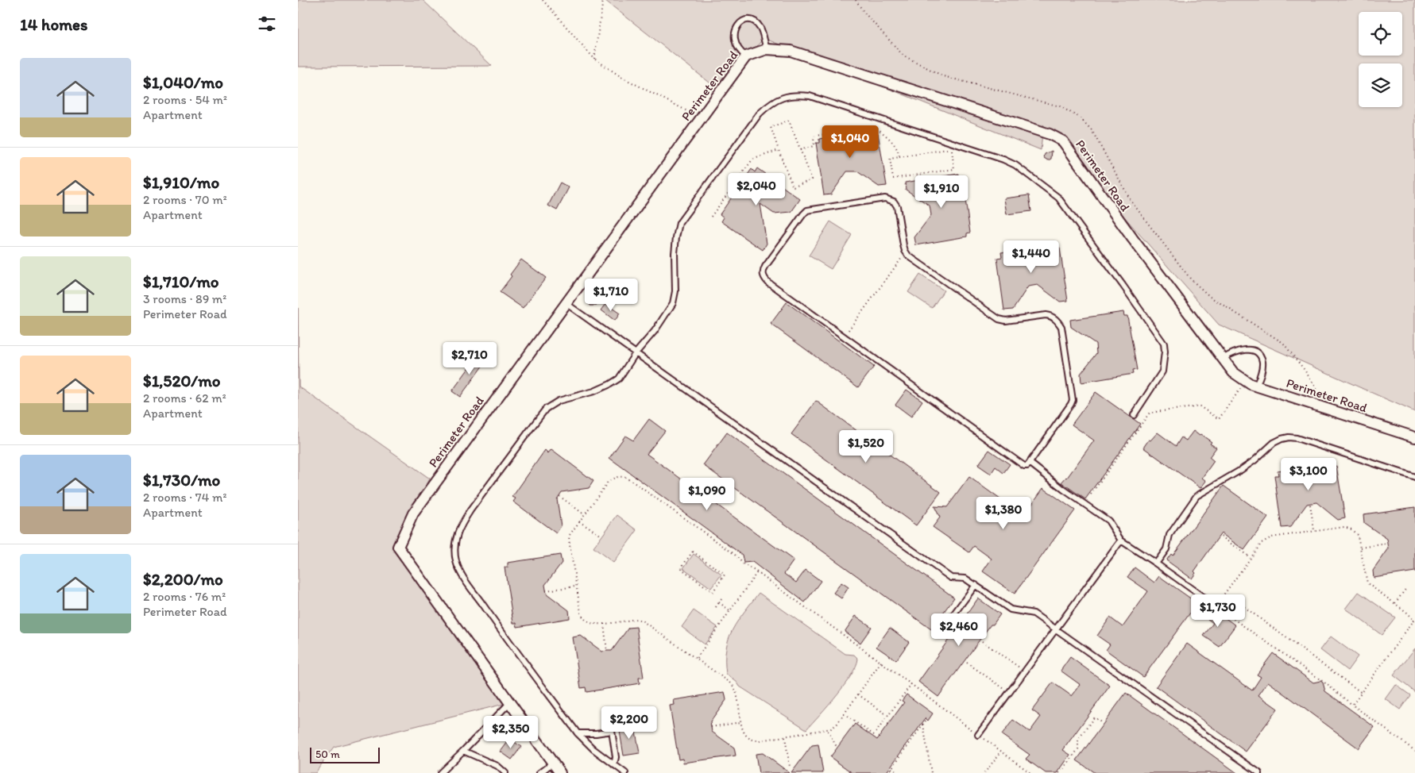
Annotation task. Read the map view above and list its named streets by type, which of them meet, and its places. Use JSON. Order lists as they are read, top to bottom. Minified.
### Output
{"streets":{"street":["Perimeter Road"]},"scale_bar":"50 m","page":{"heading":"14 homes","list":[{"name":"$1,040/mo","note":"2 rooms · 54 m² · Apartment"},{"name":"$1,910/mo","note":"2 rooms · 70 m² · Apartment"},{"name":"$1,710/mo","note":"3 rooms · 89 m² · Perimeter Road"},{"name":"$1,520/mo","note":"2 rooms · 62 m² · Apartment"},{"name":"$1,730/mo","note":"2 rooms · 74 m² · Apartment"},{"name":"$2,200/mo","note":"2 rooms · 76 m² · Perimeter Road"}],"price":["$1,040","$2,040","$1,910","$1,440","$1,710","$2,710","$1,520","$3,100","$1,090","$1,380","$1,730","$2,460","$2,200","$2,350"],"scale":"50 m"}}
